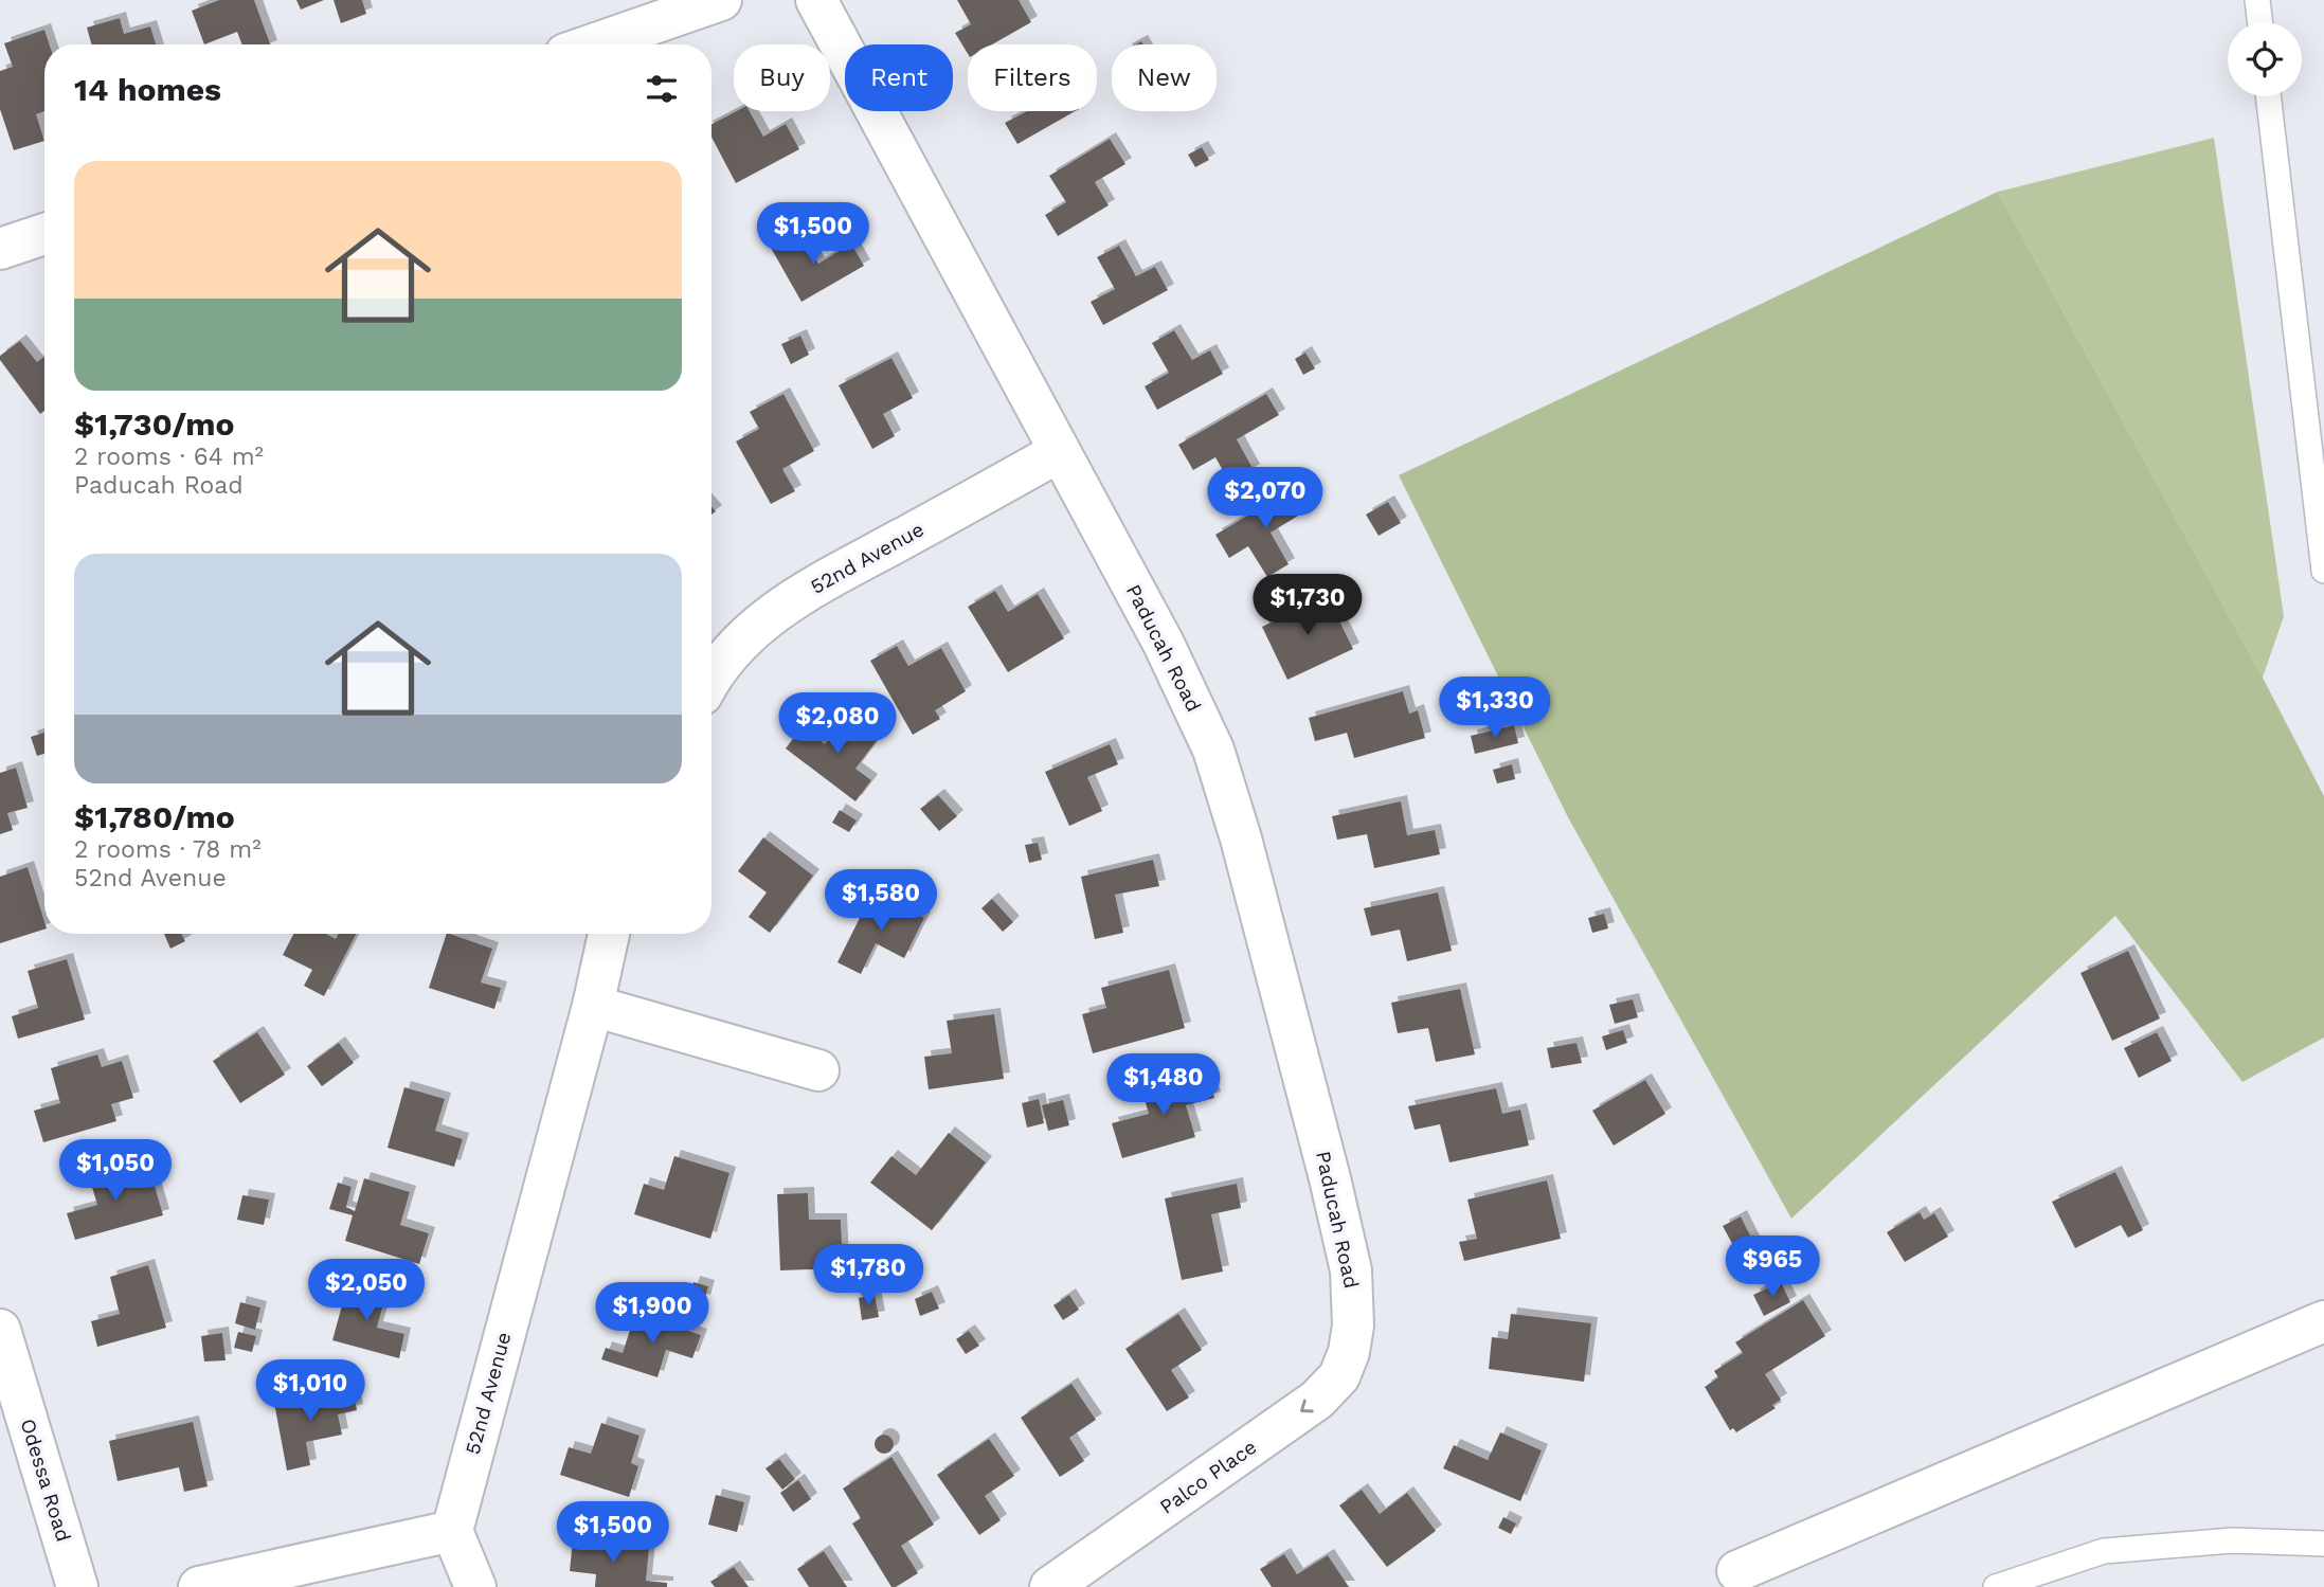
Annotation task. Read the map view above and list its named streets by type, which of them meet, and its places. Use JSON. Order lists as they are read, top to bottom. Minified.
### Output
{"streets":{"street":["52nd Avenue","Paducah Road","Palco Place","Odessa Road"]},"crossings":[["52nd Avenue","Paducah Road"],["Paducah Road","Palco Place"]],"one_way":["Palco Place"],"page":{"chip":["Buy","Rent","Filters","New"],"heading":"14 homes","list":[{"name":"$1,730/mo","note":"2 rooms · 64 m² · Paducah Road"},{"name":"$1,780/mo","note":"2 rooms · 78 m² · 52nd Avenue"}],"price":["$1,500","$2,070","$1,730","$1,330","$2,080","$1,580","$1,480","$1,050","$965","$1,780","$2,050","$1,900","$1,010","$1,500"]}}
